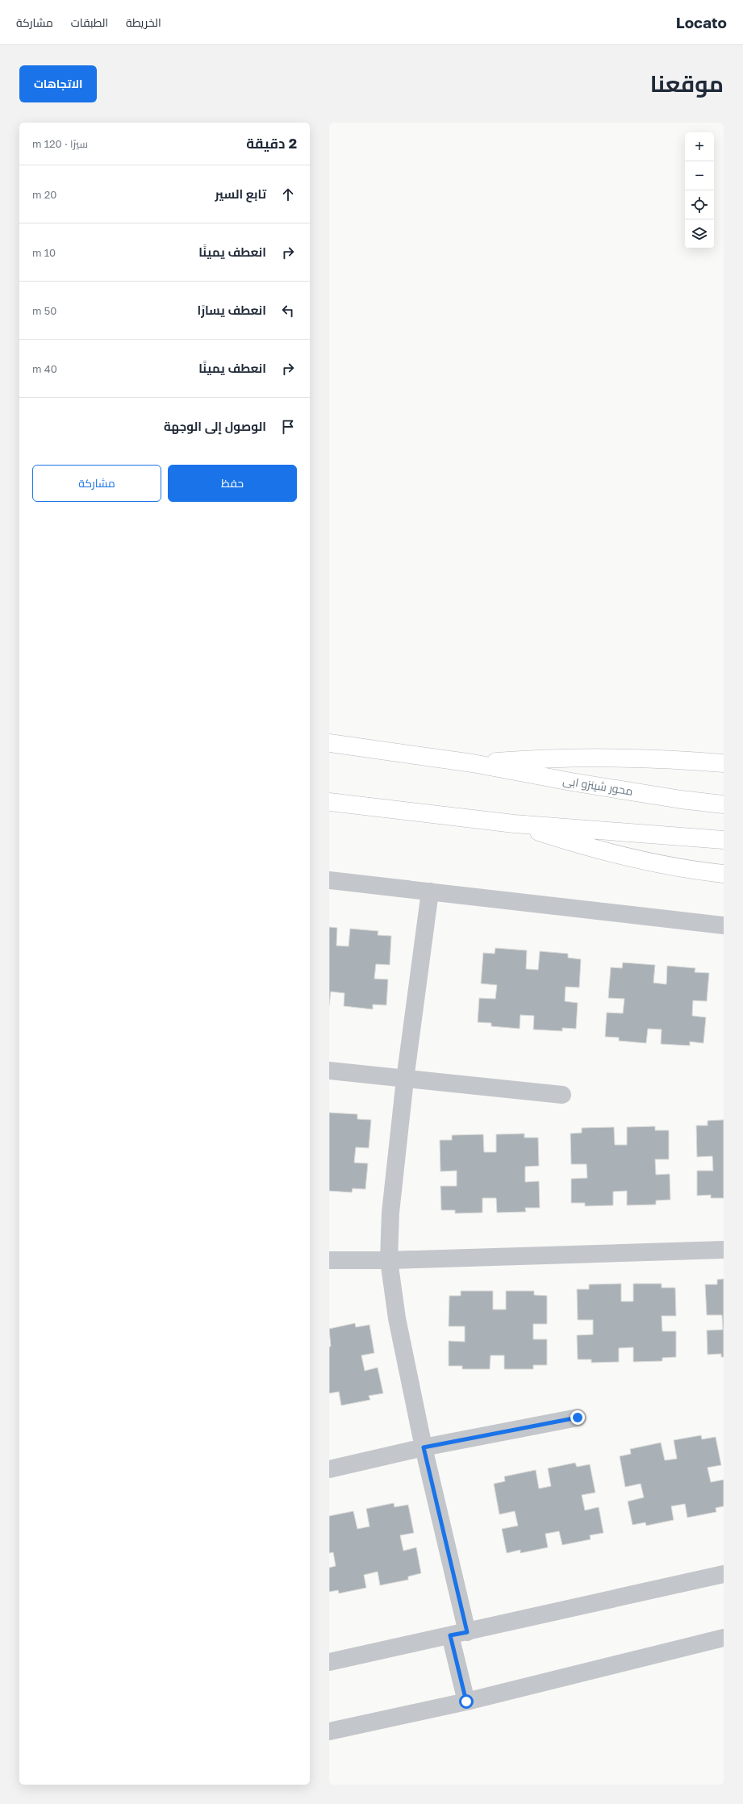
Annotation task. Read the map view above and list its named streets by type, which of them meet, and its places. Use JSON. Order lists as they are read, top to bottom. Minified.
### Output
{"streets":{"main road":["محور شينزو ابى"]},"page":{"header":"Locato","nav":["الخريطة","الطبقات","مشاركة"],"title":"موقعنا","buttons":["الاتجاهات",["حفظ","مشاركة"]],"heading":["2 دقيقة","سيرًا · 120 m"],"map_buttons":["+","−"],"list":[["تابع السير","20 m"],["انعطف يمينًا","10 m"],["انعطف يسارًا","50 m"],["انعطف يمينًا","40 m"],"الوصول إلى الوجهة"]}}
